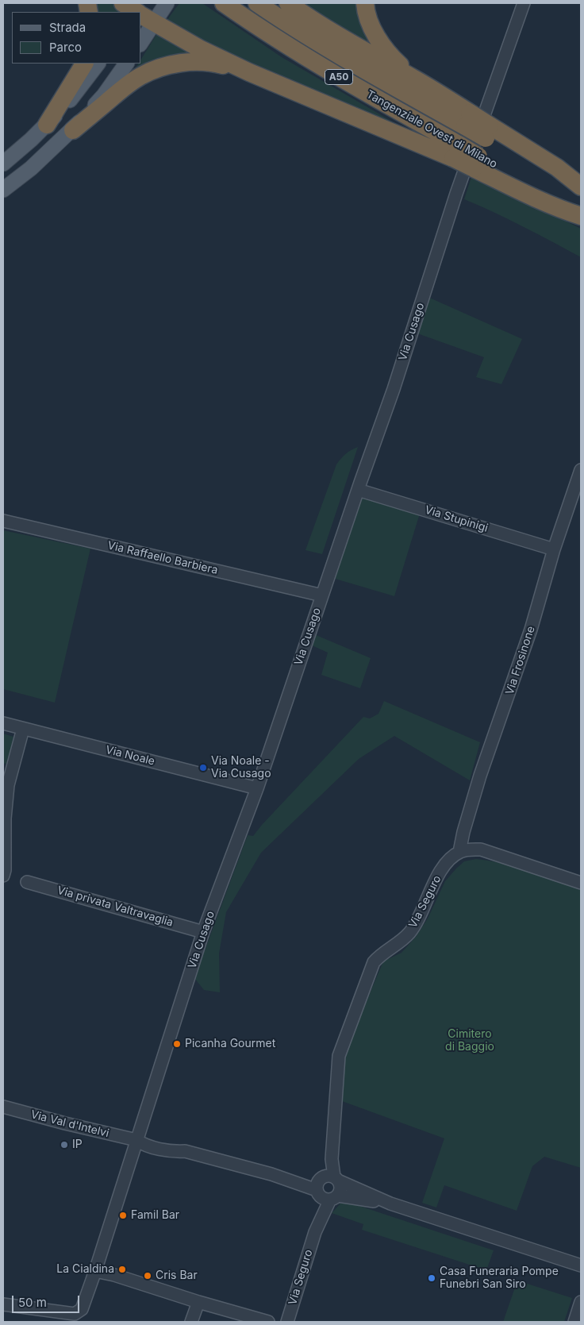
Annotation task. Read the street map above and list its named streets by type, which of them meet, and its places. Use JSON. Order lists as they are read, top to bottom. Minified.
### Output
{"streets":{"highway":["A50","Tangenziale Ovest di Milano"],"street":["Via Cusago","Via Stupinigi","Via Raffaello Barbiera","Via Frosinone","Via Noale","Via Seguro","Via privata Valtravaglia","Via Val d'Intelvi"]},"crossings":[["Via Cusago","Via Stupinigi"],["Via Cusago","Via Raffaello Barbiera"],["Via Cusago","Via Noale"],["Via Cusago","Via privata Valtravaglia"],["Via Cusago","Via Val d'Intelvi"],["Via Stupinigi","Via Frosinone"],["Via Frosinone","Via Seguro"],["Via Seguro","Via Val d'Intelvi"]],"parks":["Cimitero di Baggio"],"places":["Via Noale - Via Cusago","Picanha Gourmet","IP","Famil Bar","La Cialdina","Cris Bar","Casa Funeraria Pompe Funebri San Siro"],"legend":["Strada","Parco"],"scale_bar":"50 m"}
